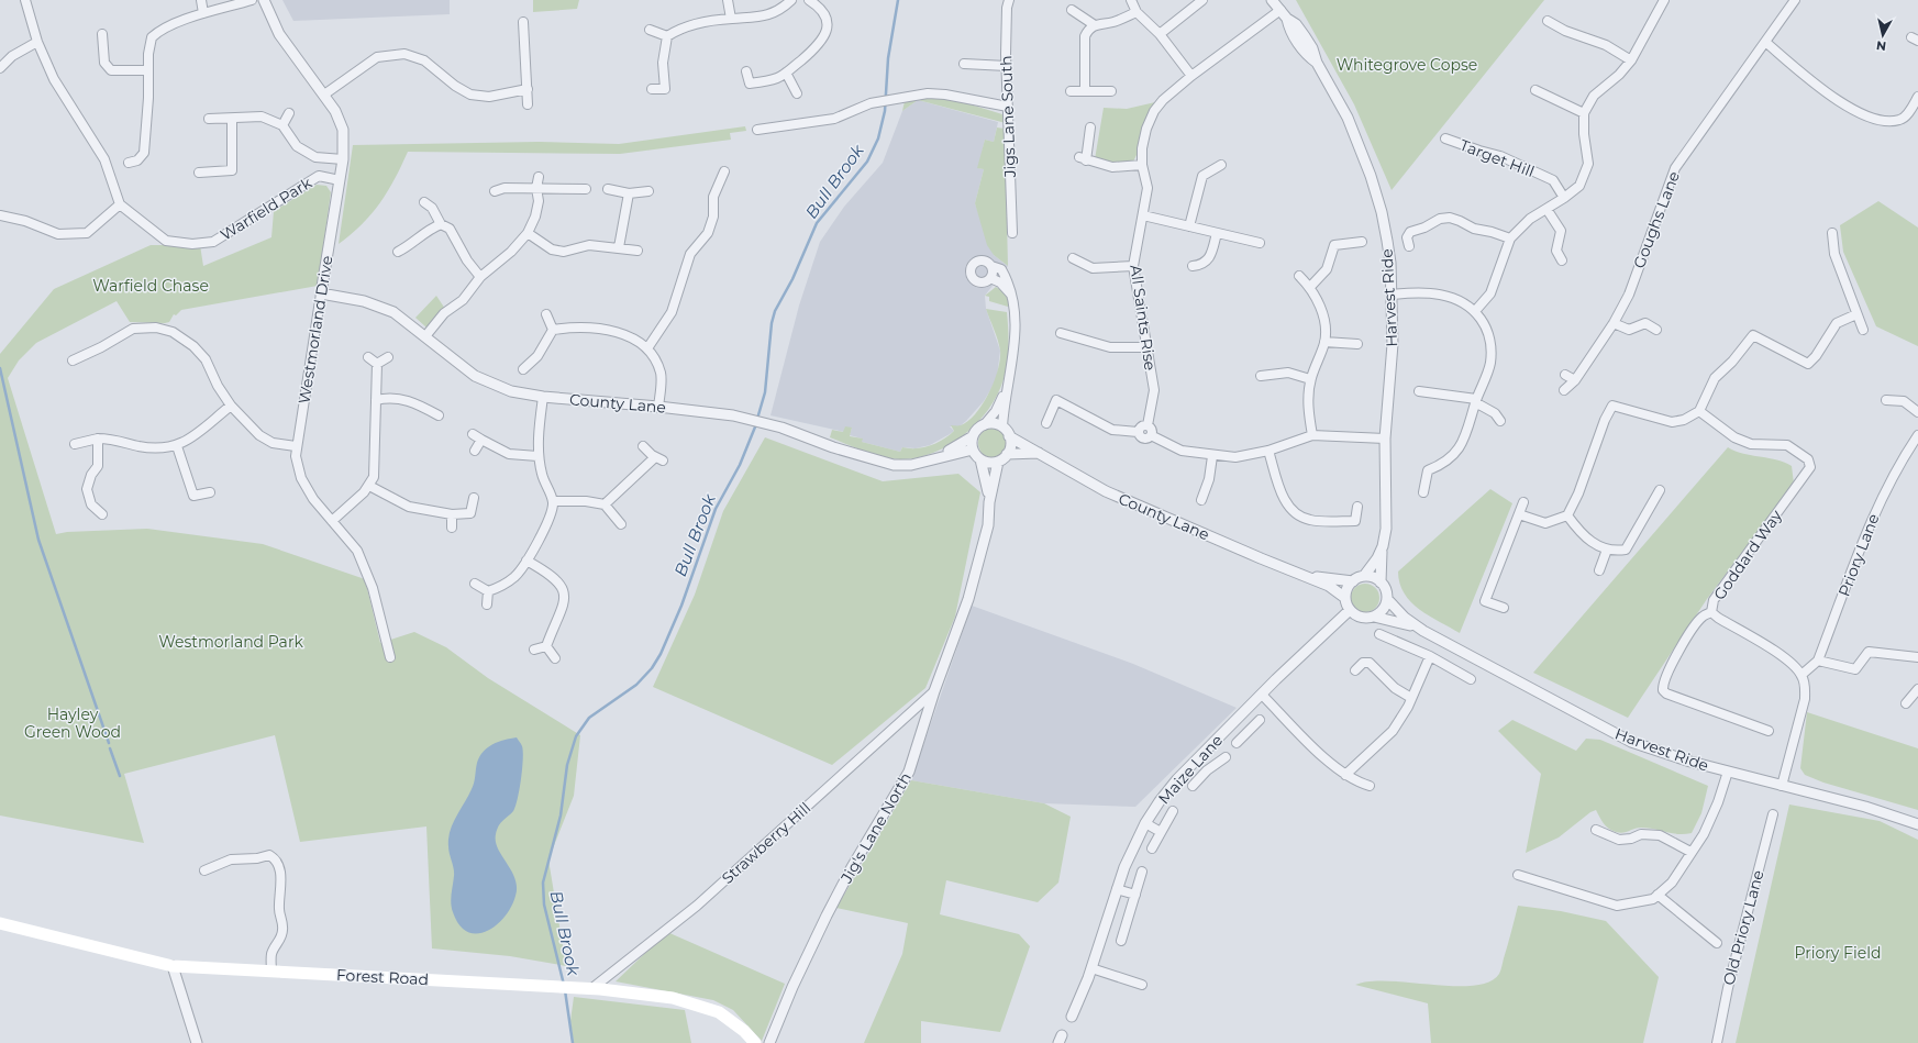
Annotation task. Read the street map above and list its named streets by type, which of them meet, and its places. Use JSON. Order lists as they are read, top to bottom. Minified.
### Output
{"streets":{"main road":["Forest Road"],"street":["Jigs Lane South","Target Hill","Warfield Park","Goughs Lane","Harvest Ride","All Saints Rise","Westmorland Drive","County Lane","Goddard Way","Priory Lane","Maize Lane","Jig's Lane North","Strawberry Hill","Old Priory Lane"]},"crossings":[["Warfield Park","Westmorland Drive"],["Harvest Ride","All Saints Rise"],["Harvest Ride","County Lane"],["Harvest Ride","Maize Lane"],["Westmorland Drive","County Lane"],["County Lane","Maize Lane"],["County Lane","Jig's Lane North"],["Goddard Way","Priory Lane"],["Jig's Lane North","Strawberry Hill"],["Strawberry Hill","Forest Road"]],"water":["Bull Brook"],"parks":["Whitegrove Copse","Warfield Chase","Westmorland Park","Hayley Green Wood","Priory Field"],"north":"bottom"}
